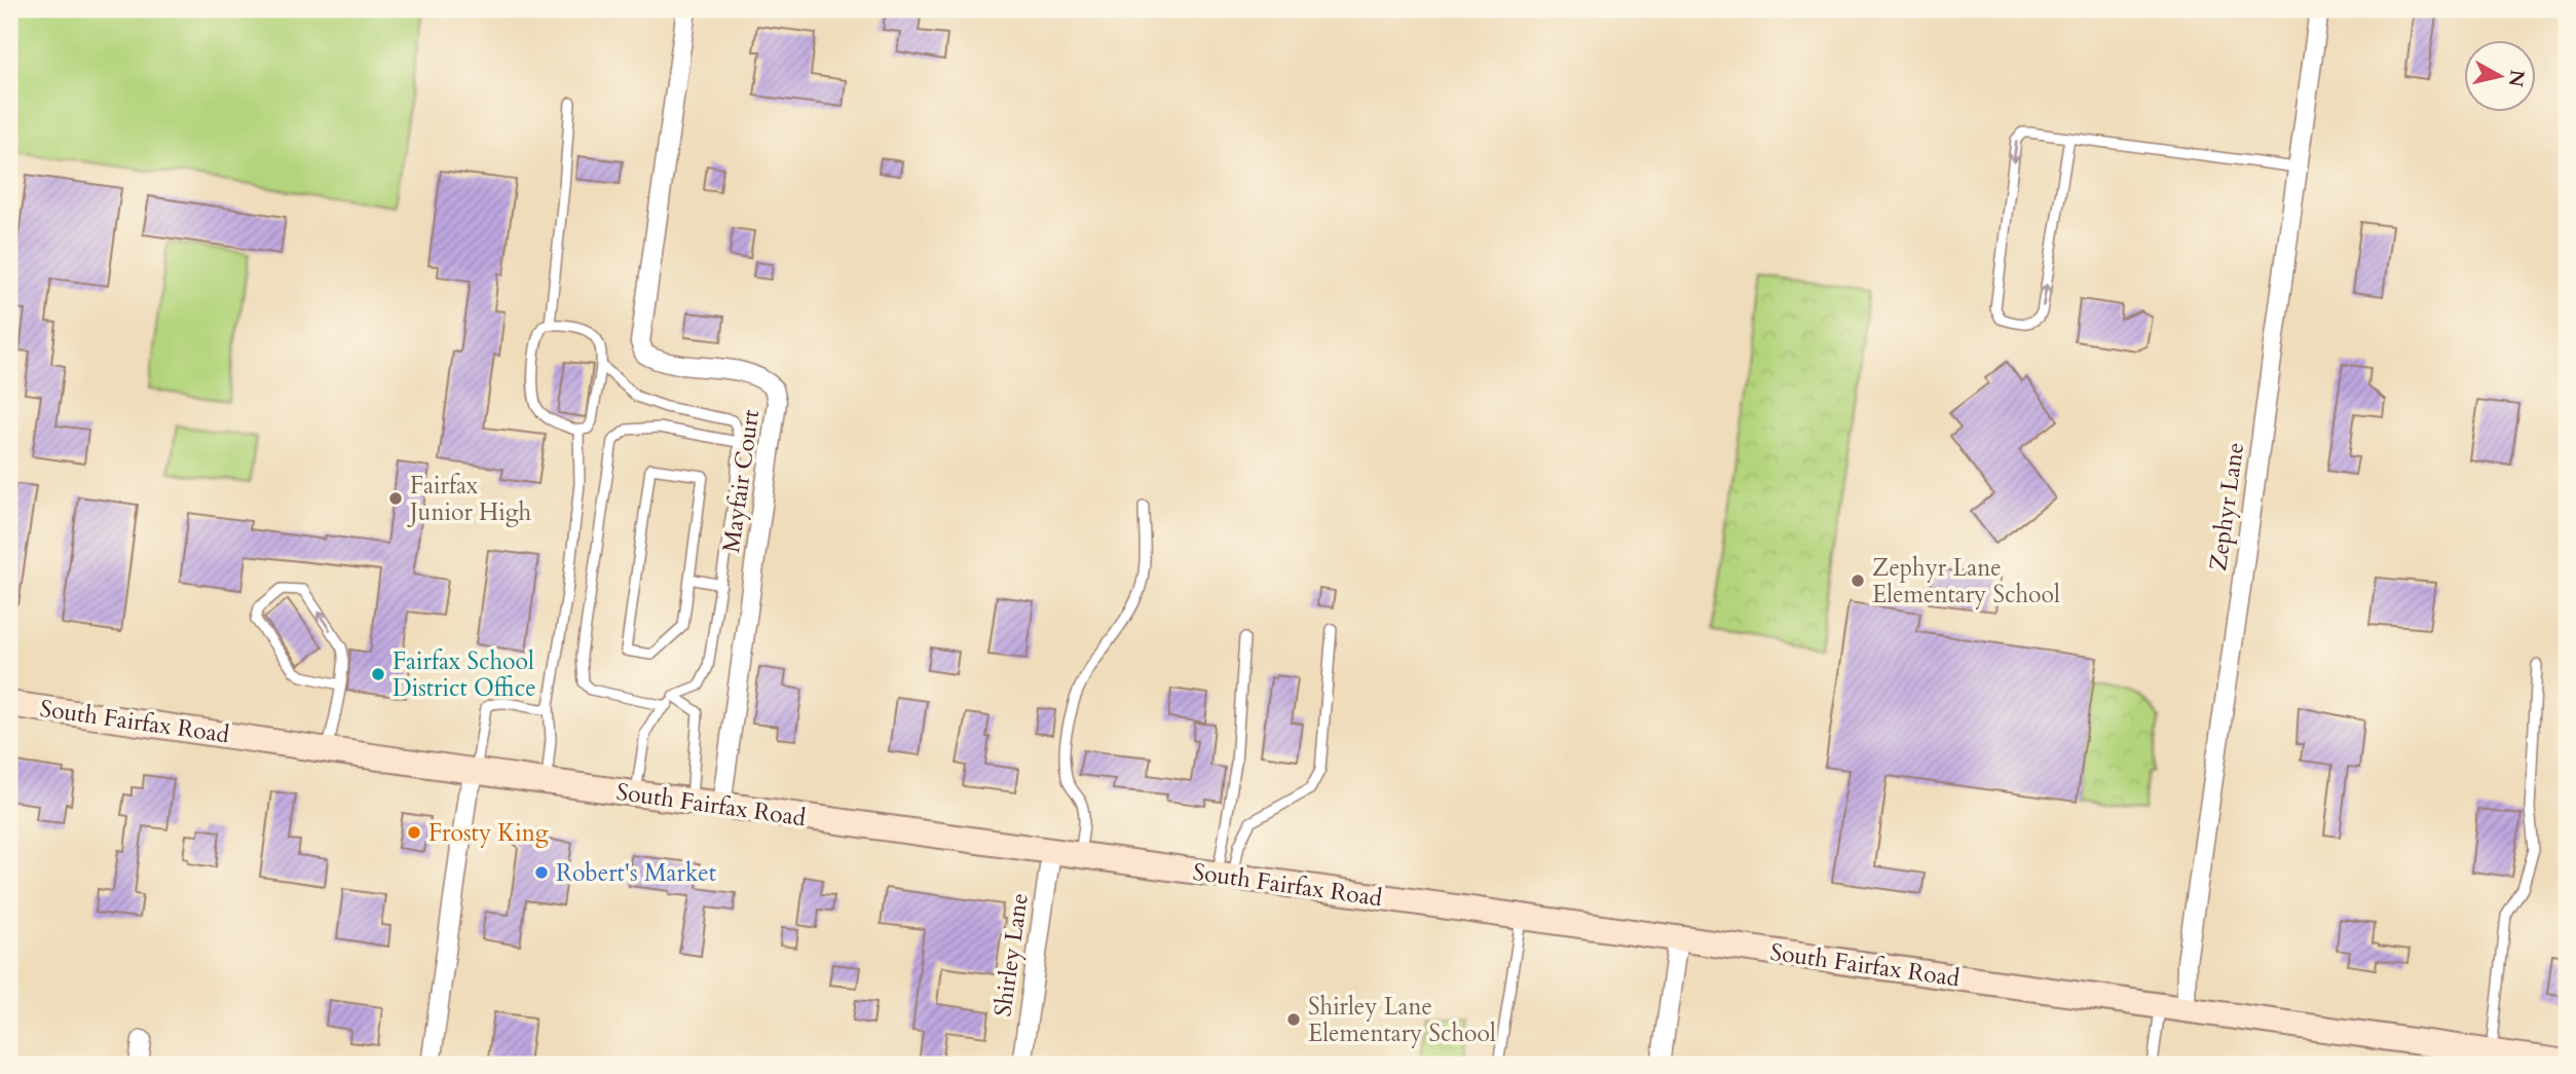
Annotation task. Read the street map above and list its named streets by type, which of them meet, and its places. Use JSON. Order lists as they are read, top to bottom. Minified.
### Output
{"streets":{"street":["Mayfair Court","Zephyr Lane","South Fairfax Road","Shirley Lane"]},"crossings":[["Mayfair Court","South Fairfax Road"],["Zephyr Lane","South Fairfax Road"],["South Fairfax Road","Shirley Lane"]],"places":["Fairfax Junior High","Zephyr Lane Elementary School","Fairfax School District Office","Frosty King","Robert's Market","Shirley Lane Elementary School"],"north":"right"}
